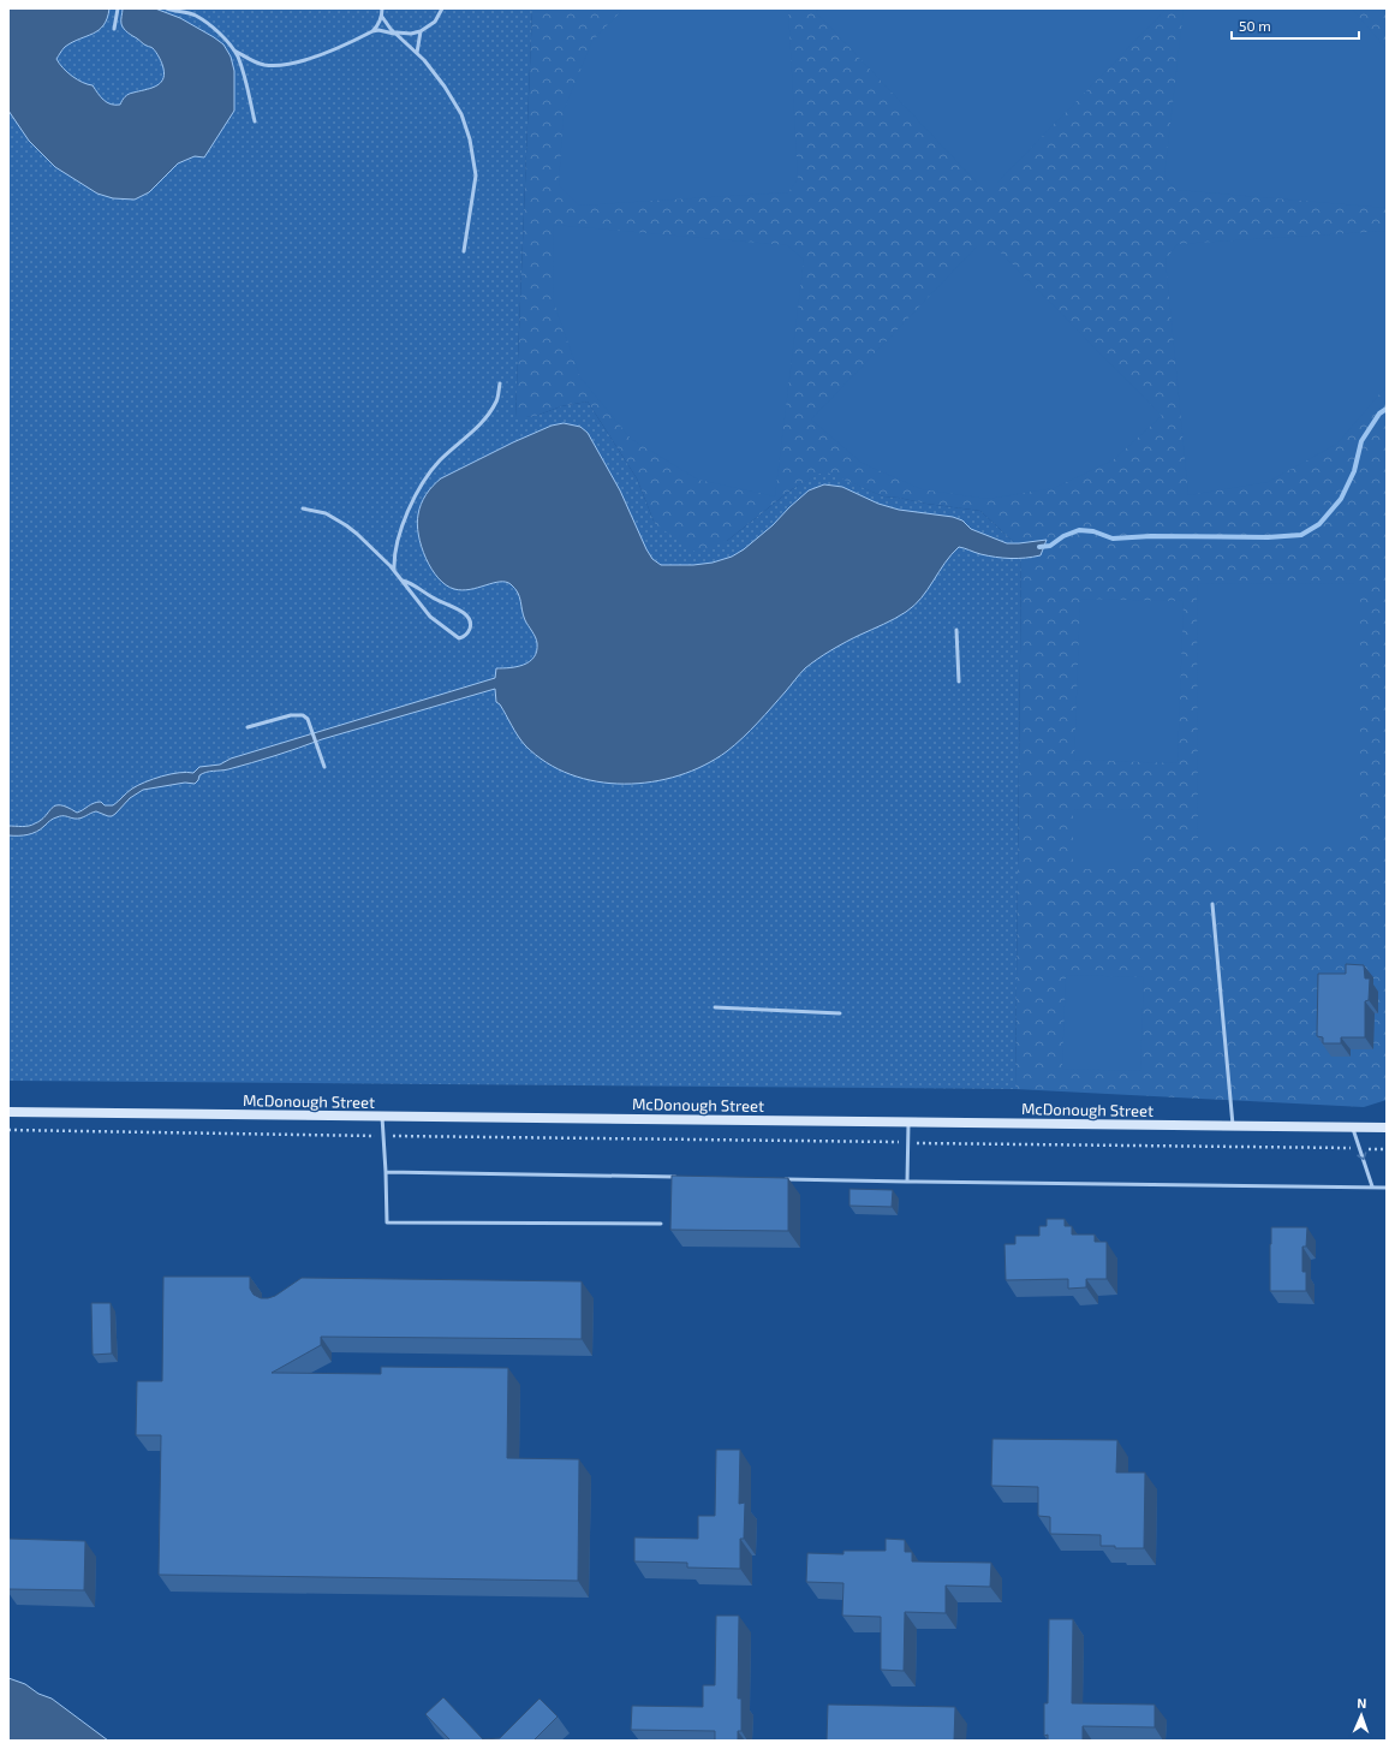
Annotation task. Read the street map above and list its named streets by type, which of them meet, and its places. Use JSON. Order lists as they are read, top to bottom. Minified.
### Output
{"streets":{"street":["McDonough Street"]},"scale_bar":"50 m","north":"top"}
